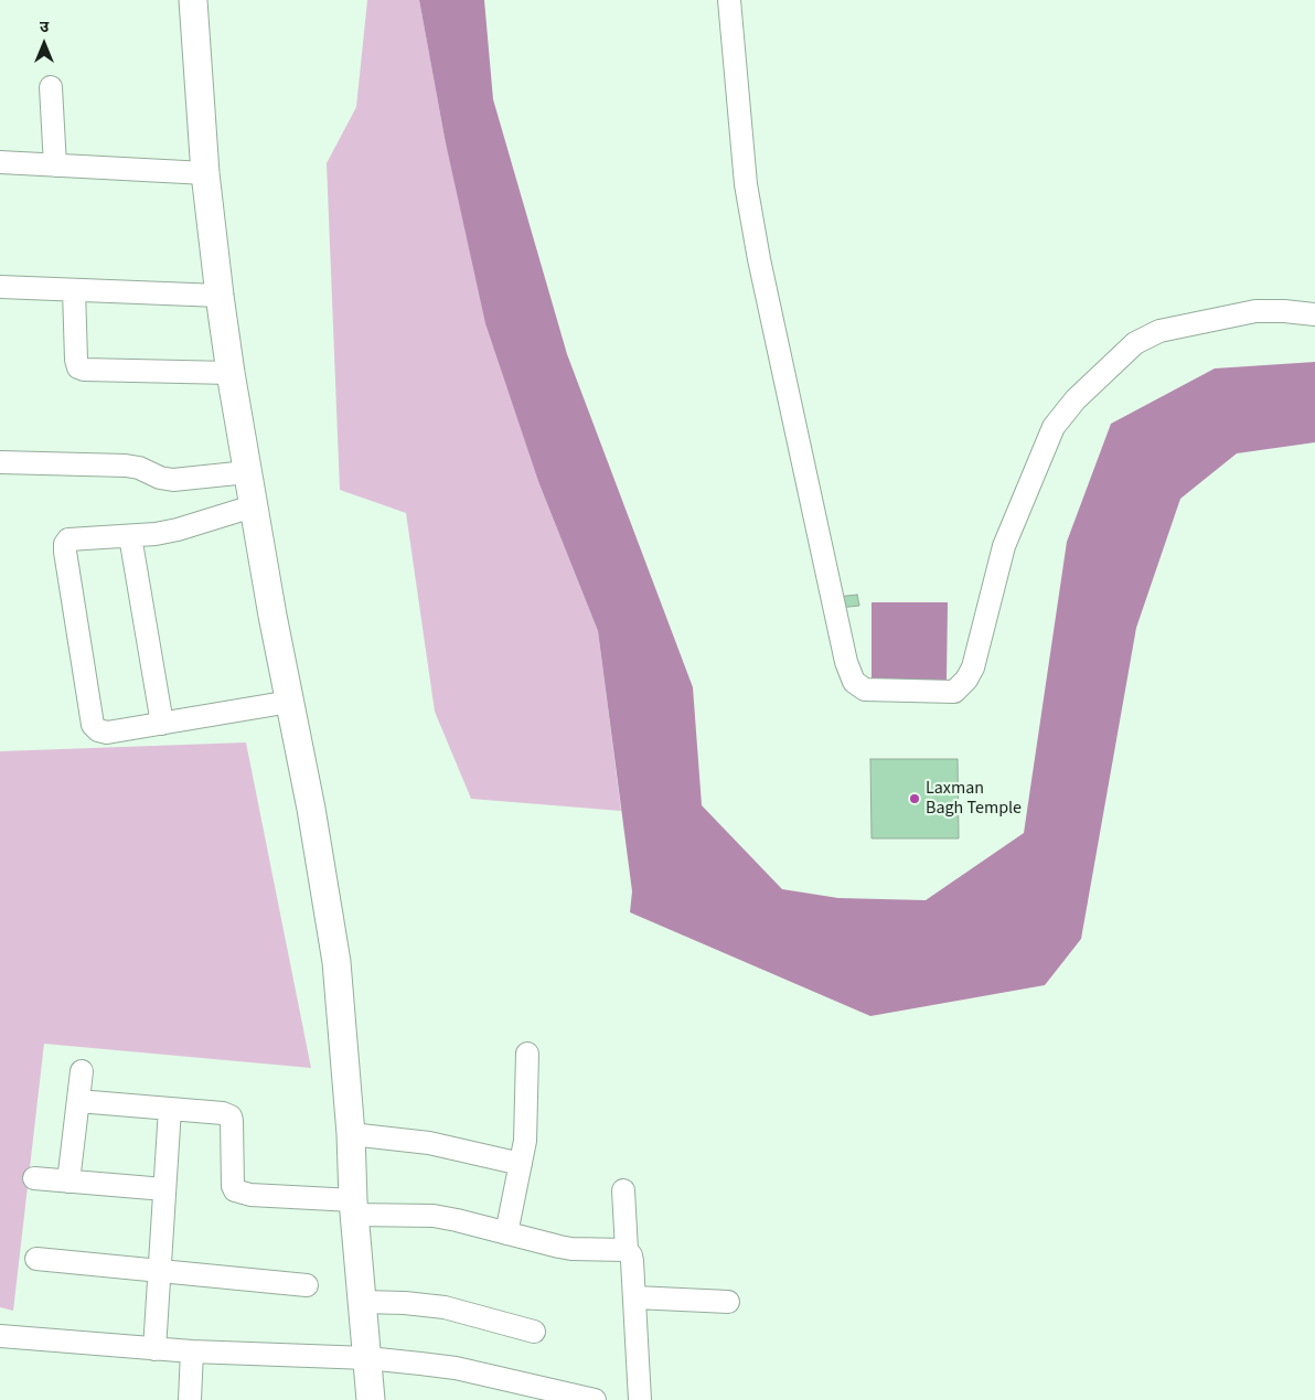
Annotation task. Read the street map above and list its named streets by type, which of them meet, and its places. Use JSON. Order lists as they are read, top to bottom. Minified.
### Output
{"places":["Laxman Bagh Temple"],"north":"top"}
